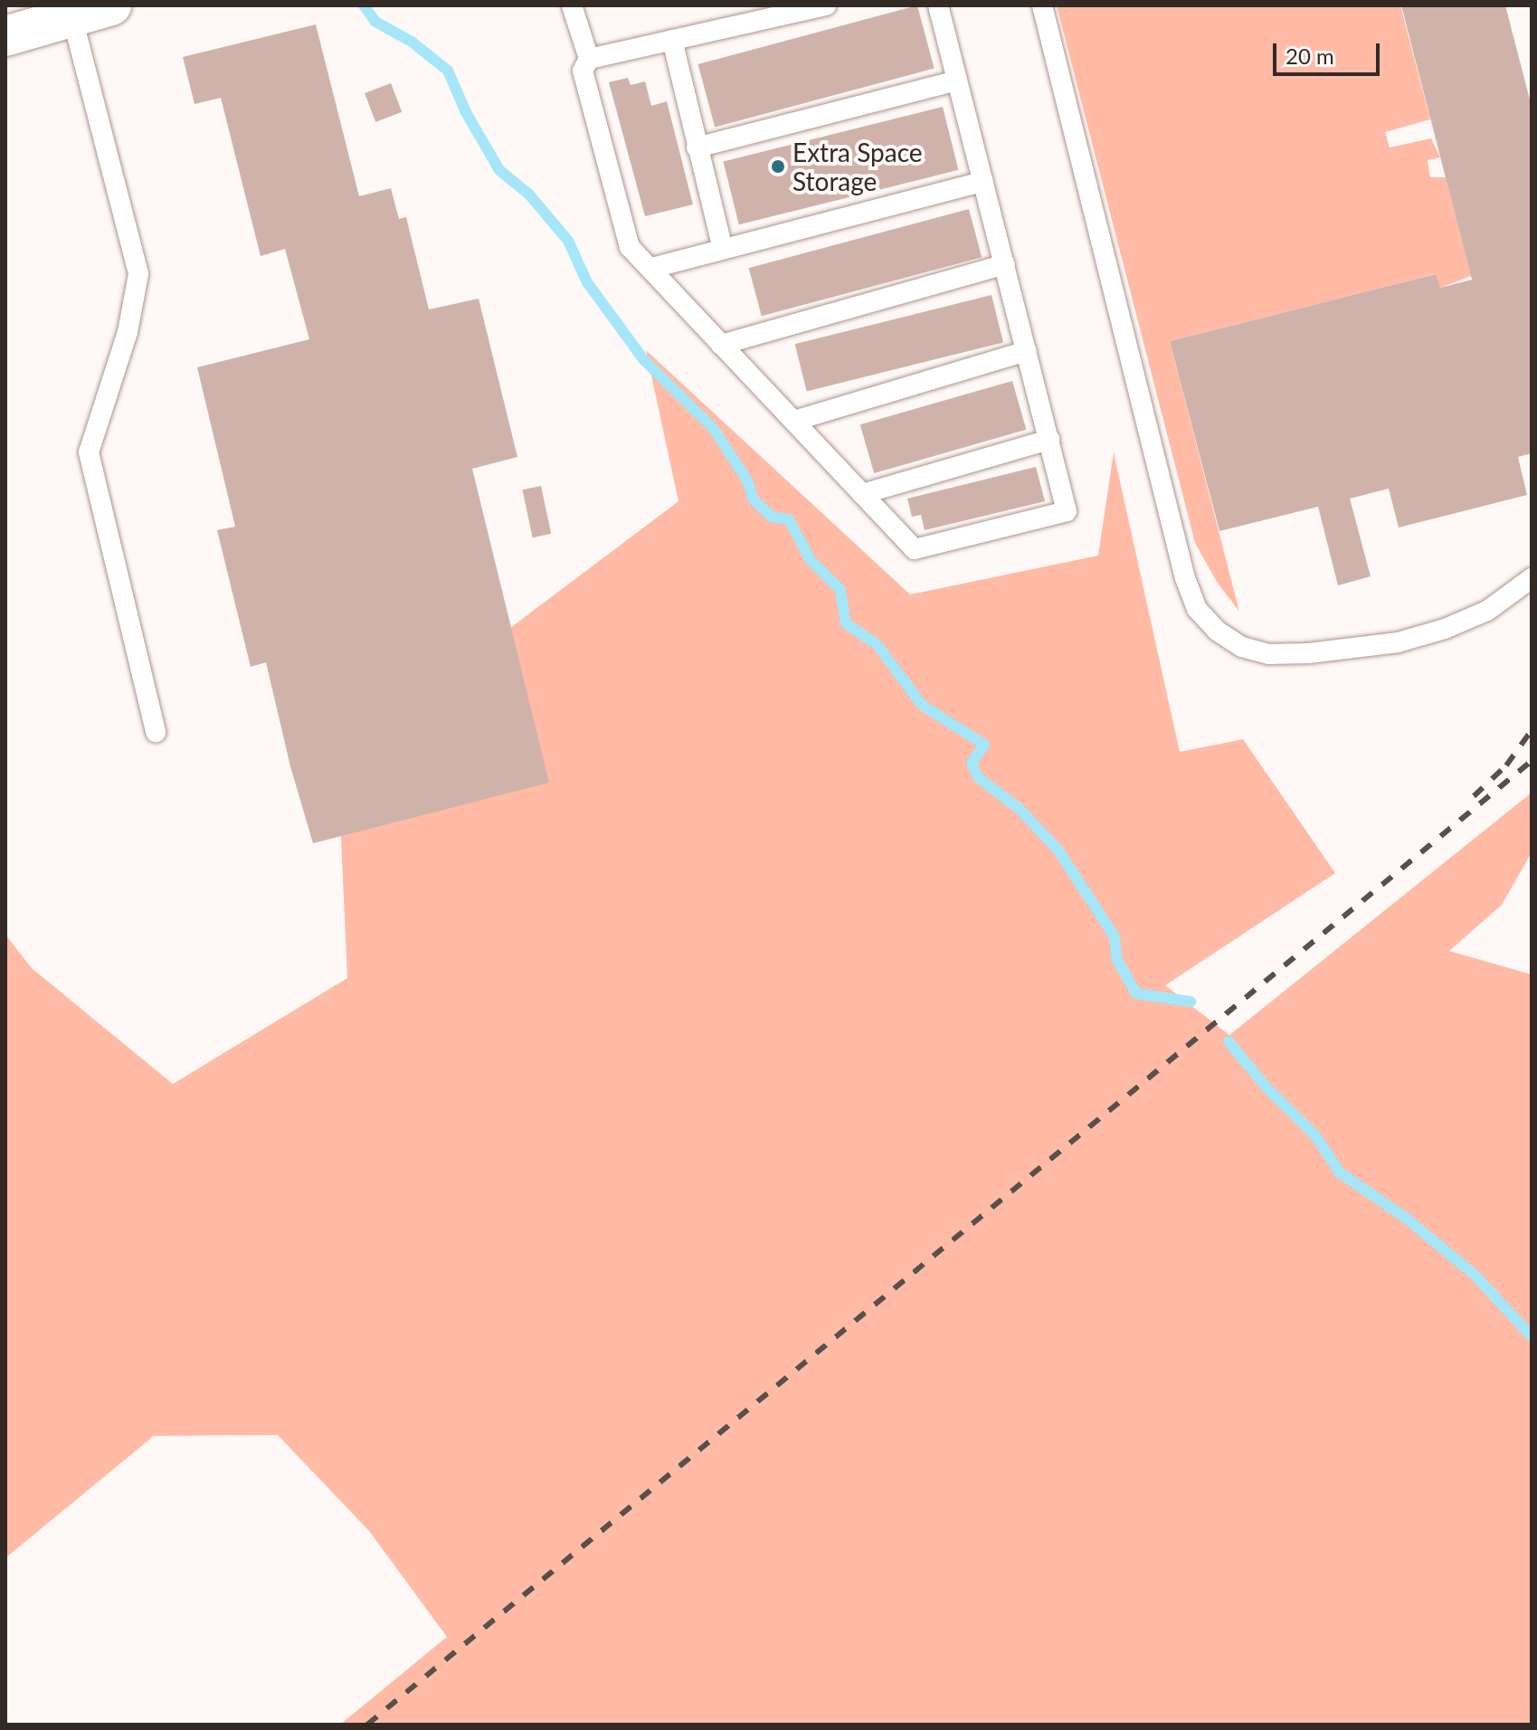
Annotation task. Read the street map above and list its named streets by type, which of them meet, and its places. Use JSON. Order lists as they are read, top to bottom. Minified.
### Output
{"places":["Extra Space Storage"],"scale_bar":"20 m"}
